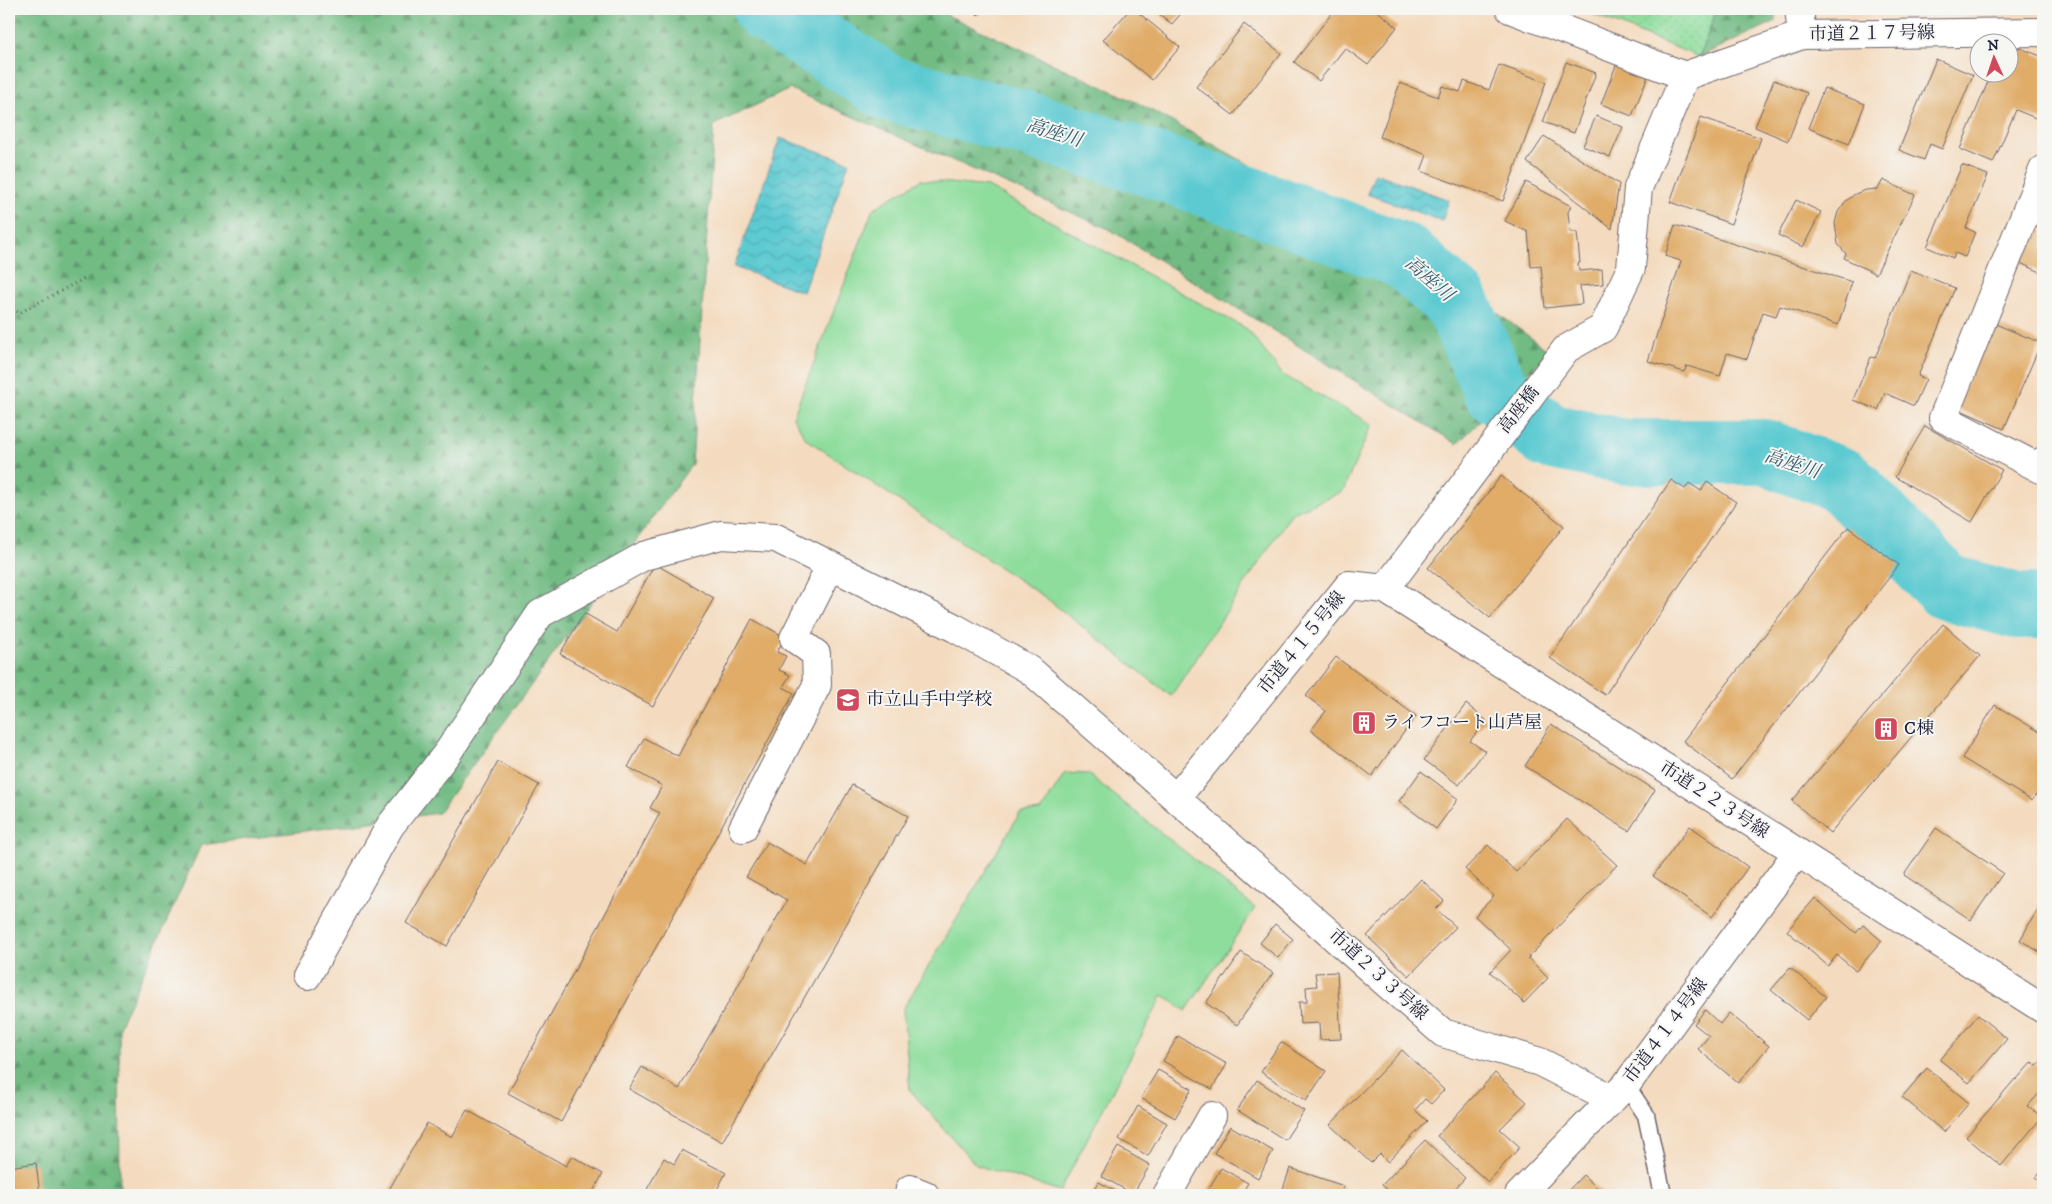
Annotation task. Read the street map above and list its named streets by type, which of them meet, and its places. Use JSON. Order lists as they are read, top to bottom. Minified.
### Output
{"streets":{"street":["市道２１７号線","高座橋","市道４１５号線","市道２２３号線","市道２３３号線","市道４１４号線"]},"crossings":[["市道２１７号線","高座橋"],["高座橋","市道４１５号線"],["高座橋","市道２２３号線"],["市道４１５号線","市道２２３号線"],["市道４１５号線","市道２３３号線"],["市道２２３号線","市道４１４号線"],["市道２３３号線","市道４１４号線"]],"water":["高座川"],"places":{"school or university":["市立山手中学校"],"building":["ライフコート山芦屋","C棟"]},"north":"top"}
